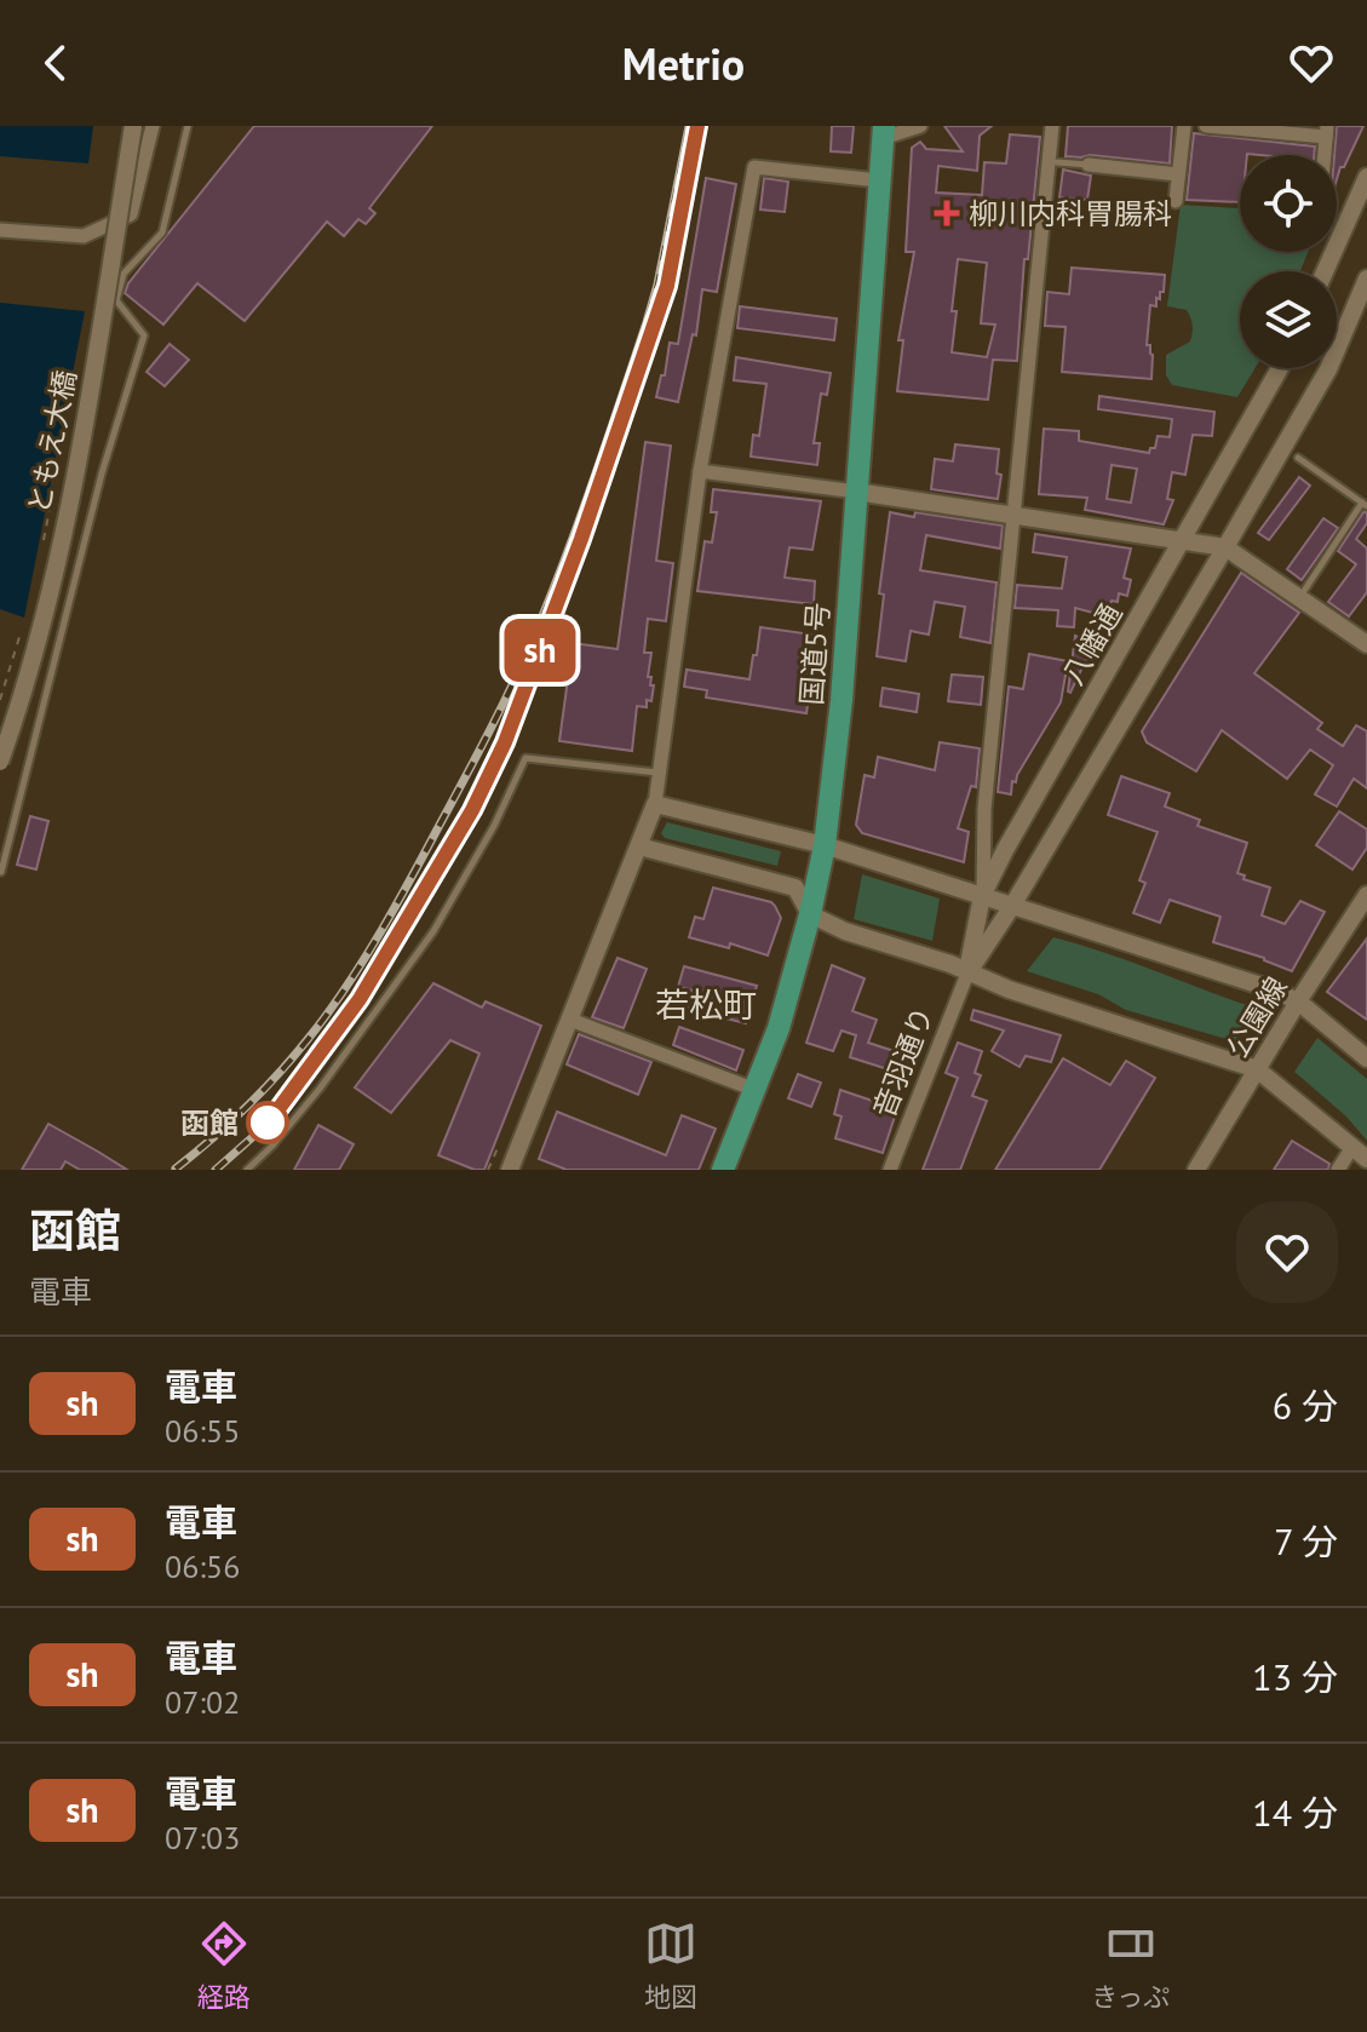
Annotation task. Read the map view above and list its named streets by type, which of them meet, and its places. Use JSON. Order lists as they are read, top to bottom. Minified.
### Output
{"streets":{"highway":["国道5号"],"street":["ともえ大橋","八幡通","公園線","音羽通り"]},"crossings":[["八幡通","音羽通り"]],"districts":["若松町"],"places":{"health":["柳川内科胃腸科"],"other":["函館"]},"page":{"header":"Metrio","on_map":"sh","heading":["函館","電車"],"list":[{"mark":"sh","name":"電車","note":"06:55","value":"6 分"},{"mark":"sh","name":"電車","note":"06:56","value":"7 分"},{"mark":"sh","name":"電車","note":"07:02","value":"13 分"},{"mark":"sh","name":"電車","note":"07:03","value":"14 分"}],"tabs":["経路","地図","きっぷ"]}}
